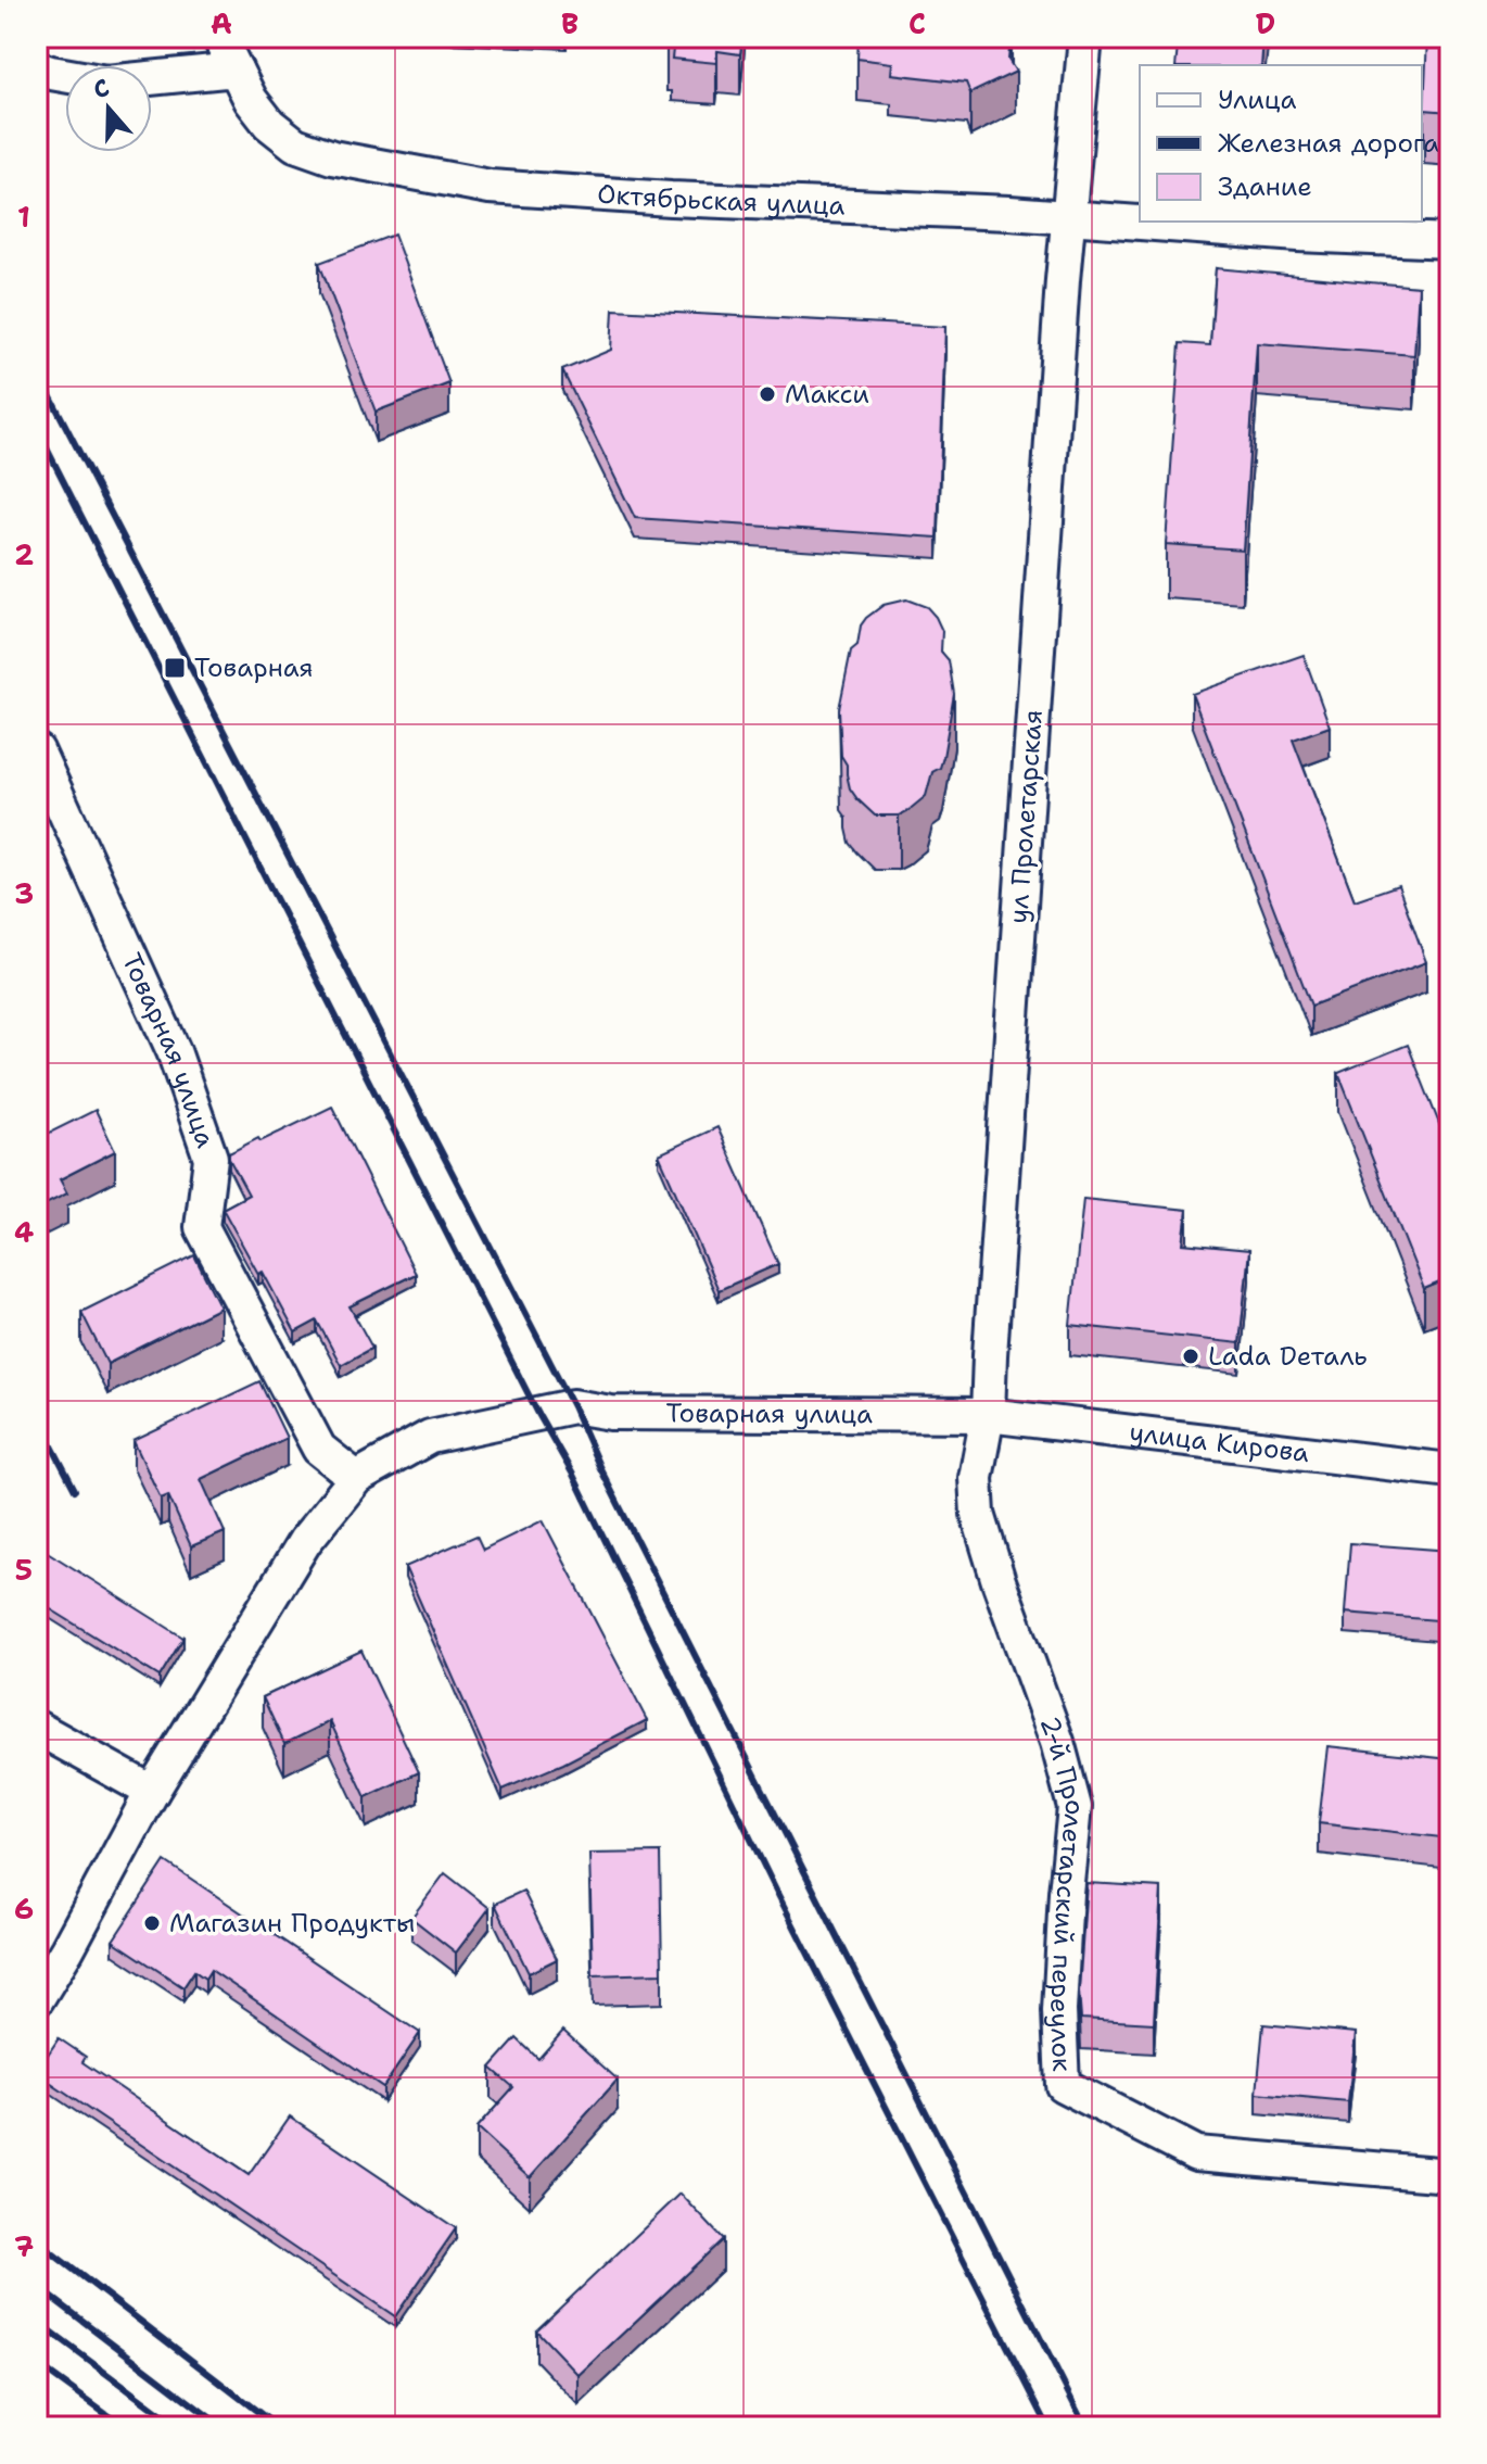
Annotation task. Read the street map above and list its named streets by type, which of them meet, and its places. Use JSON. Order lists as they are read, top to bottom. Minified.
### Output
{"streets":{"street":["Октябрьская улица","ул Пролетарская","Товарная улица","улица Кирова","2-й Пролетарский переулок"]},"crossings":[["Октябрьская улица","ул Пролетарская"],["ул Пролетарская","Товарная улица"],["ул Пролетарская","улица Кирова"],["ул Пролетарская","2-й Пролетарский переулок"],["Товарная улица","улица Кирова"],["Товарная улица","2-й Пролетарский переулок"],["улица Кирова","2-й Пролетарский переулок"]],"places":{"other":["Макси","Lada Dеталь","Магазин Продукты"],"transit":["Товарная"]},"legend":["Улица","Железная дорога","Здание"],"north":"top","grid":{"columns":["A","B","C","D"],"rows":["1","2","3","4","5","6","7"]}}
